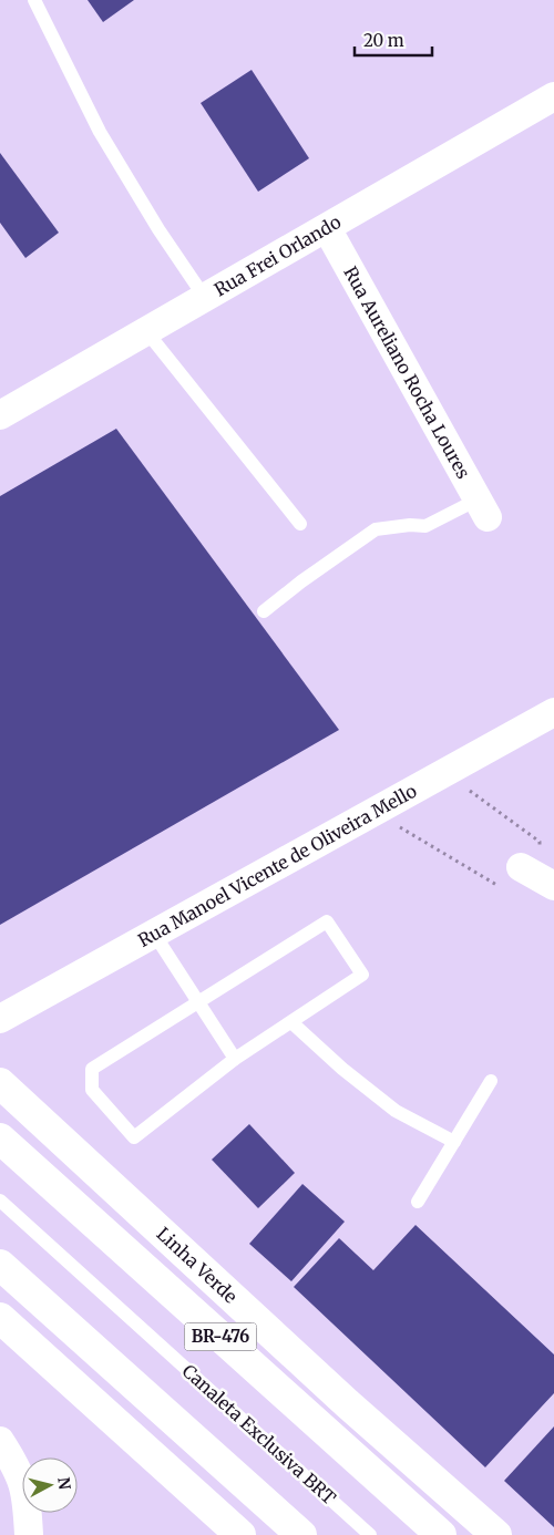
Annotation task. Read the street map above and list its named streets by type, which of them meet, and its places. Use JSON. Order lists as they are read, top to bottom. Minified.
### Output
{"streets":{"main road":["Linha Verde","BR-476"],"street":["Rua Frei Orlando","Rua Aureliano Rocha Loures","Rua Manoel Vicente de Oliveira Mello"],"lane":["Canaleta Exclusiva BRT"]},"crossings":[["Rua Frei Orlando","Rua Aureliano Rocha Loures"]],"scale_bar":"20 m","north":"right"}
